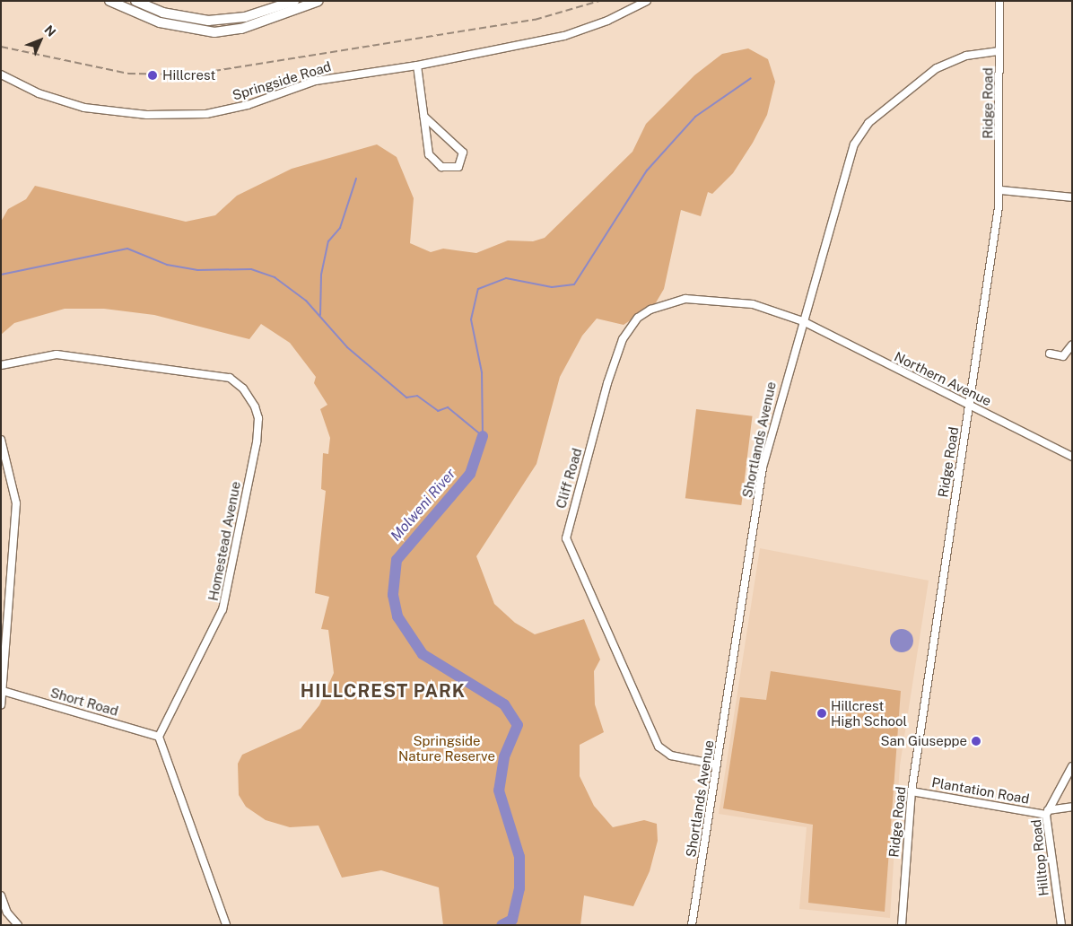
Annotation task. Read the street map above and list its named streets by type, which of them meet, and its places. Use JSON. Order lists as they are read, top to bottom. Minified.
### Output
{"streets":{"street":["Springside Road","Ridge Road","Northern Avenue","Shortlands Avenue","Cliff Road","Homestead Avenue","Short Road","Plantation Road","Hilltop Road"]},"crossings":[["Ridge Road","Northern Avenue"],["Ridge Road","Shortlands Avenue"],["Ridge Road","Plantation Road"],["Northern Avenue","Shortlands Avenue"],["Northern Avenue","Cliff Road"],["Shortlands Avenue","Cliff Road"],["Homestead Avenue","Short Road"],["Plantation Road","Hilltop Road"]],"districts":["HILLCREST PARK"],"water":["Molweni River"],"parks":["Springside Nature Reserve"],"places":["Hillcrest","Hillcrest High School","San Giuseppe"],"north":"top right"}
